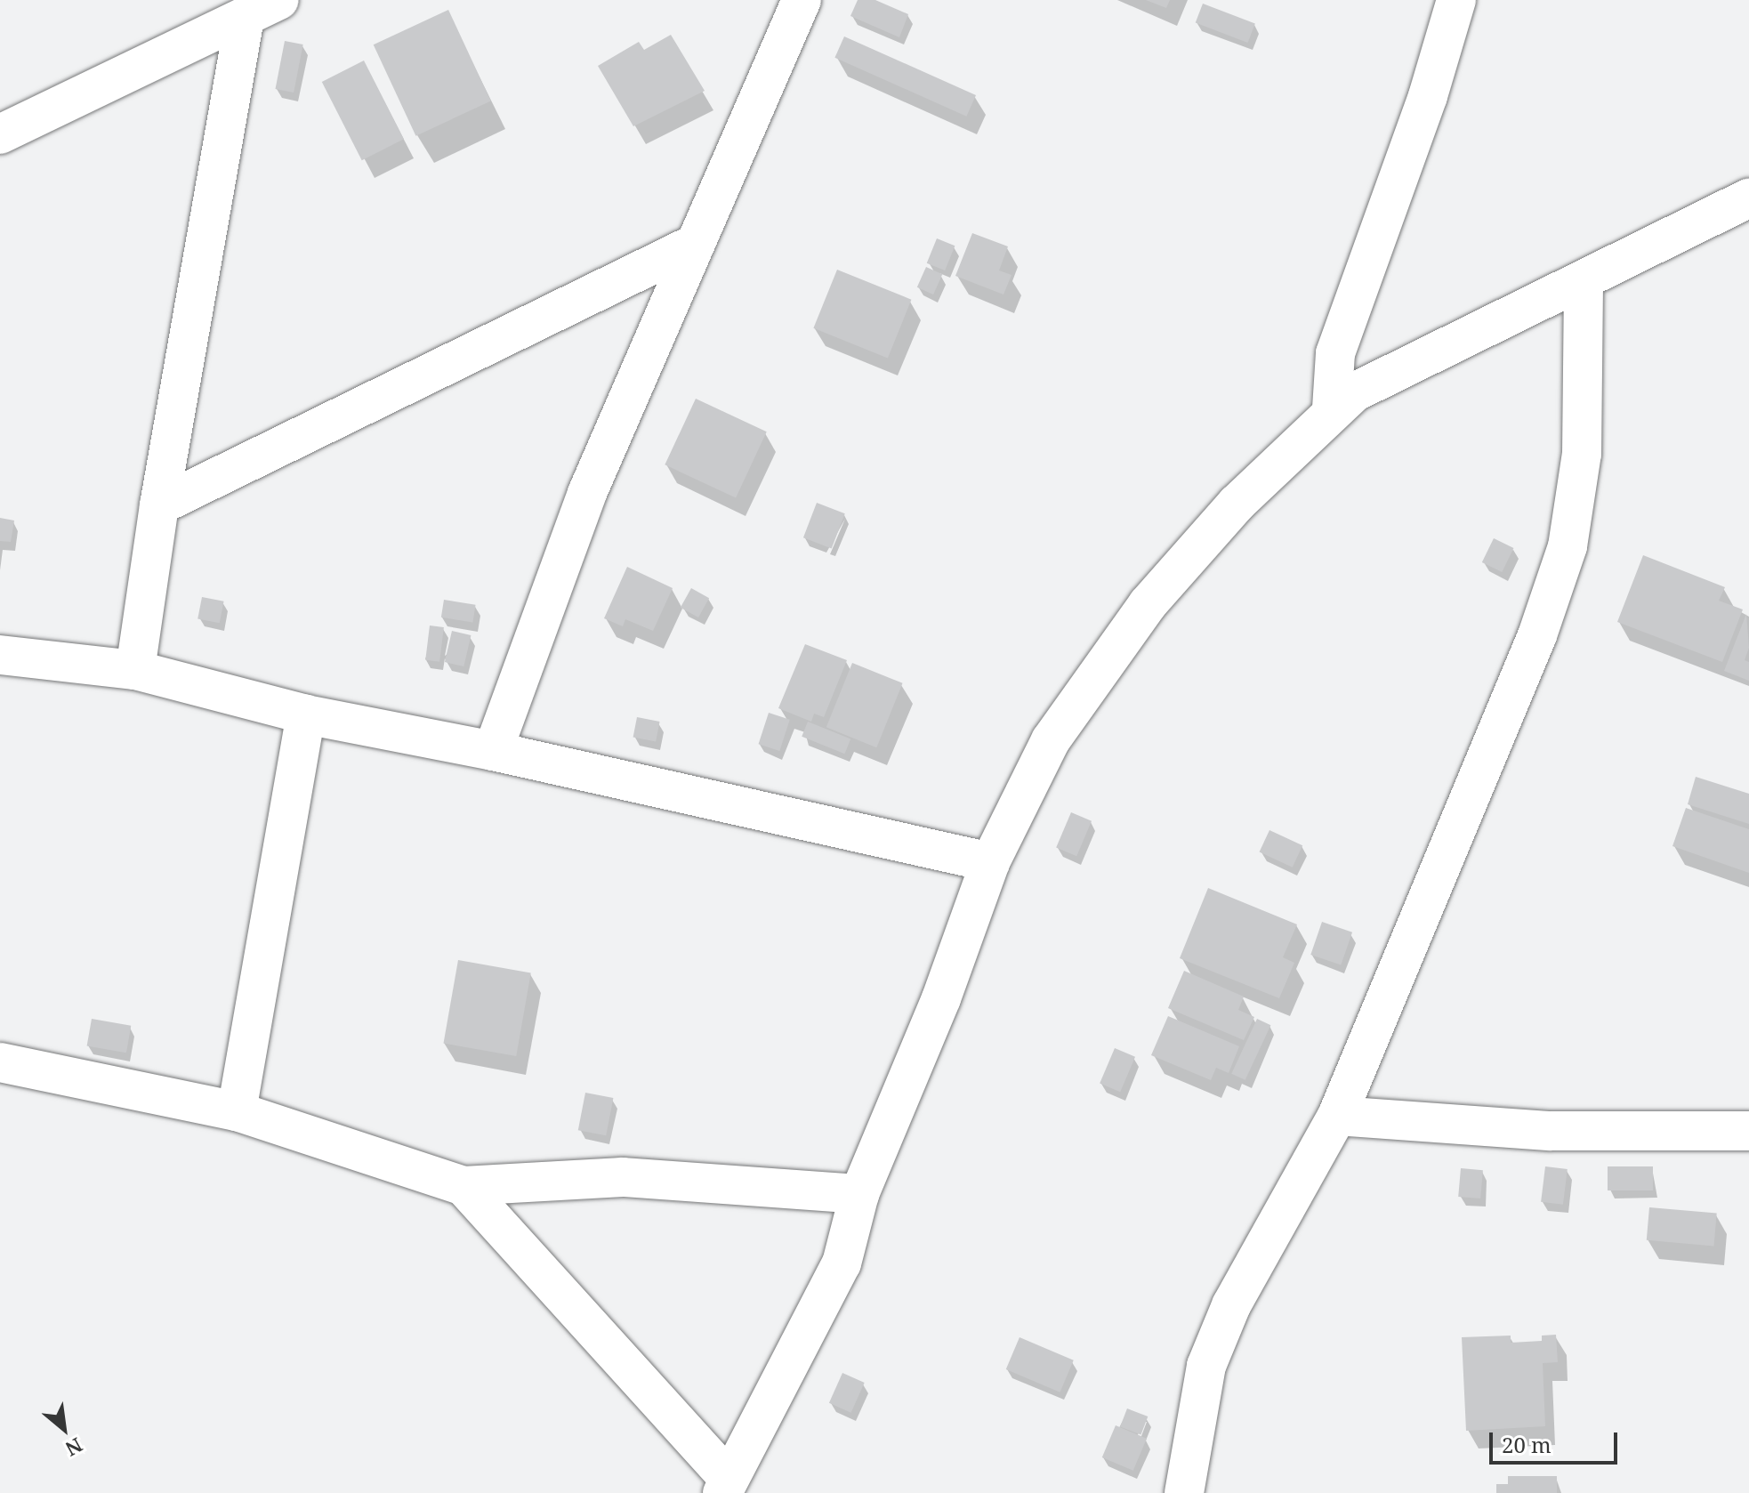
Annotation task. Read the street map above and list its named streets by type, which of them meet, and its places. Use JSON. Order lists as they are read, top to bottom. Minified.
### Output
{"scale_bar":"20 m","north":"bottom right"}
